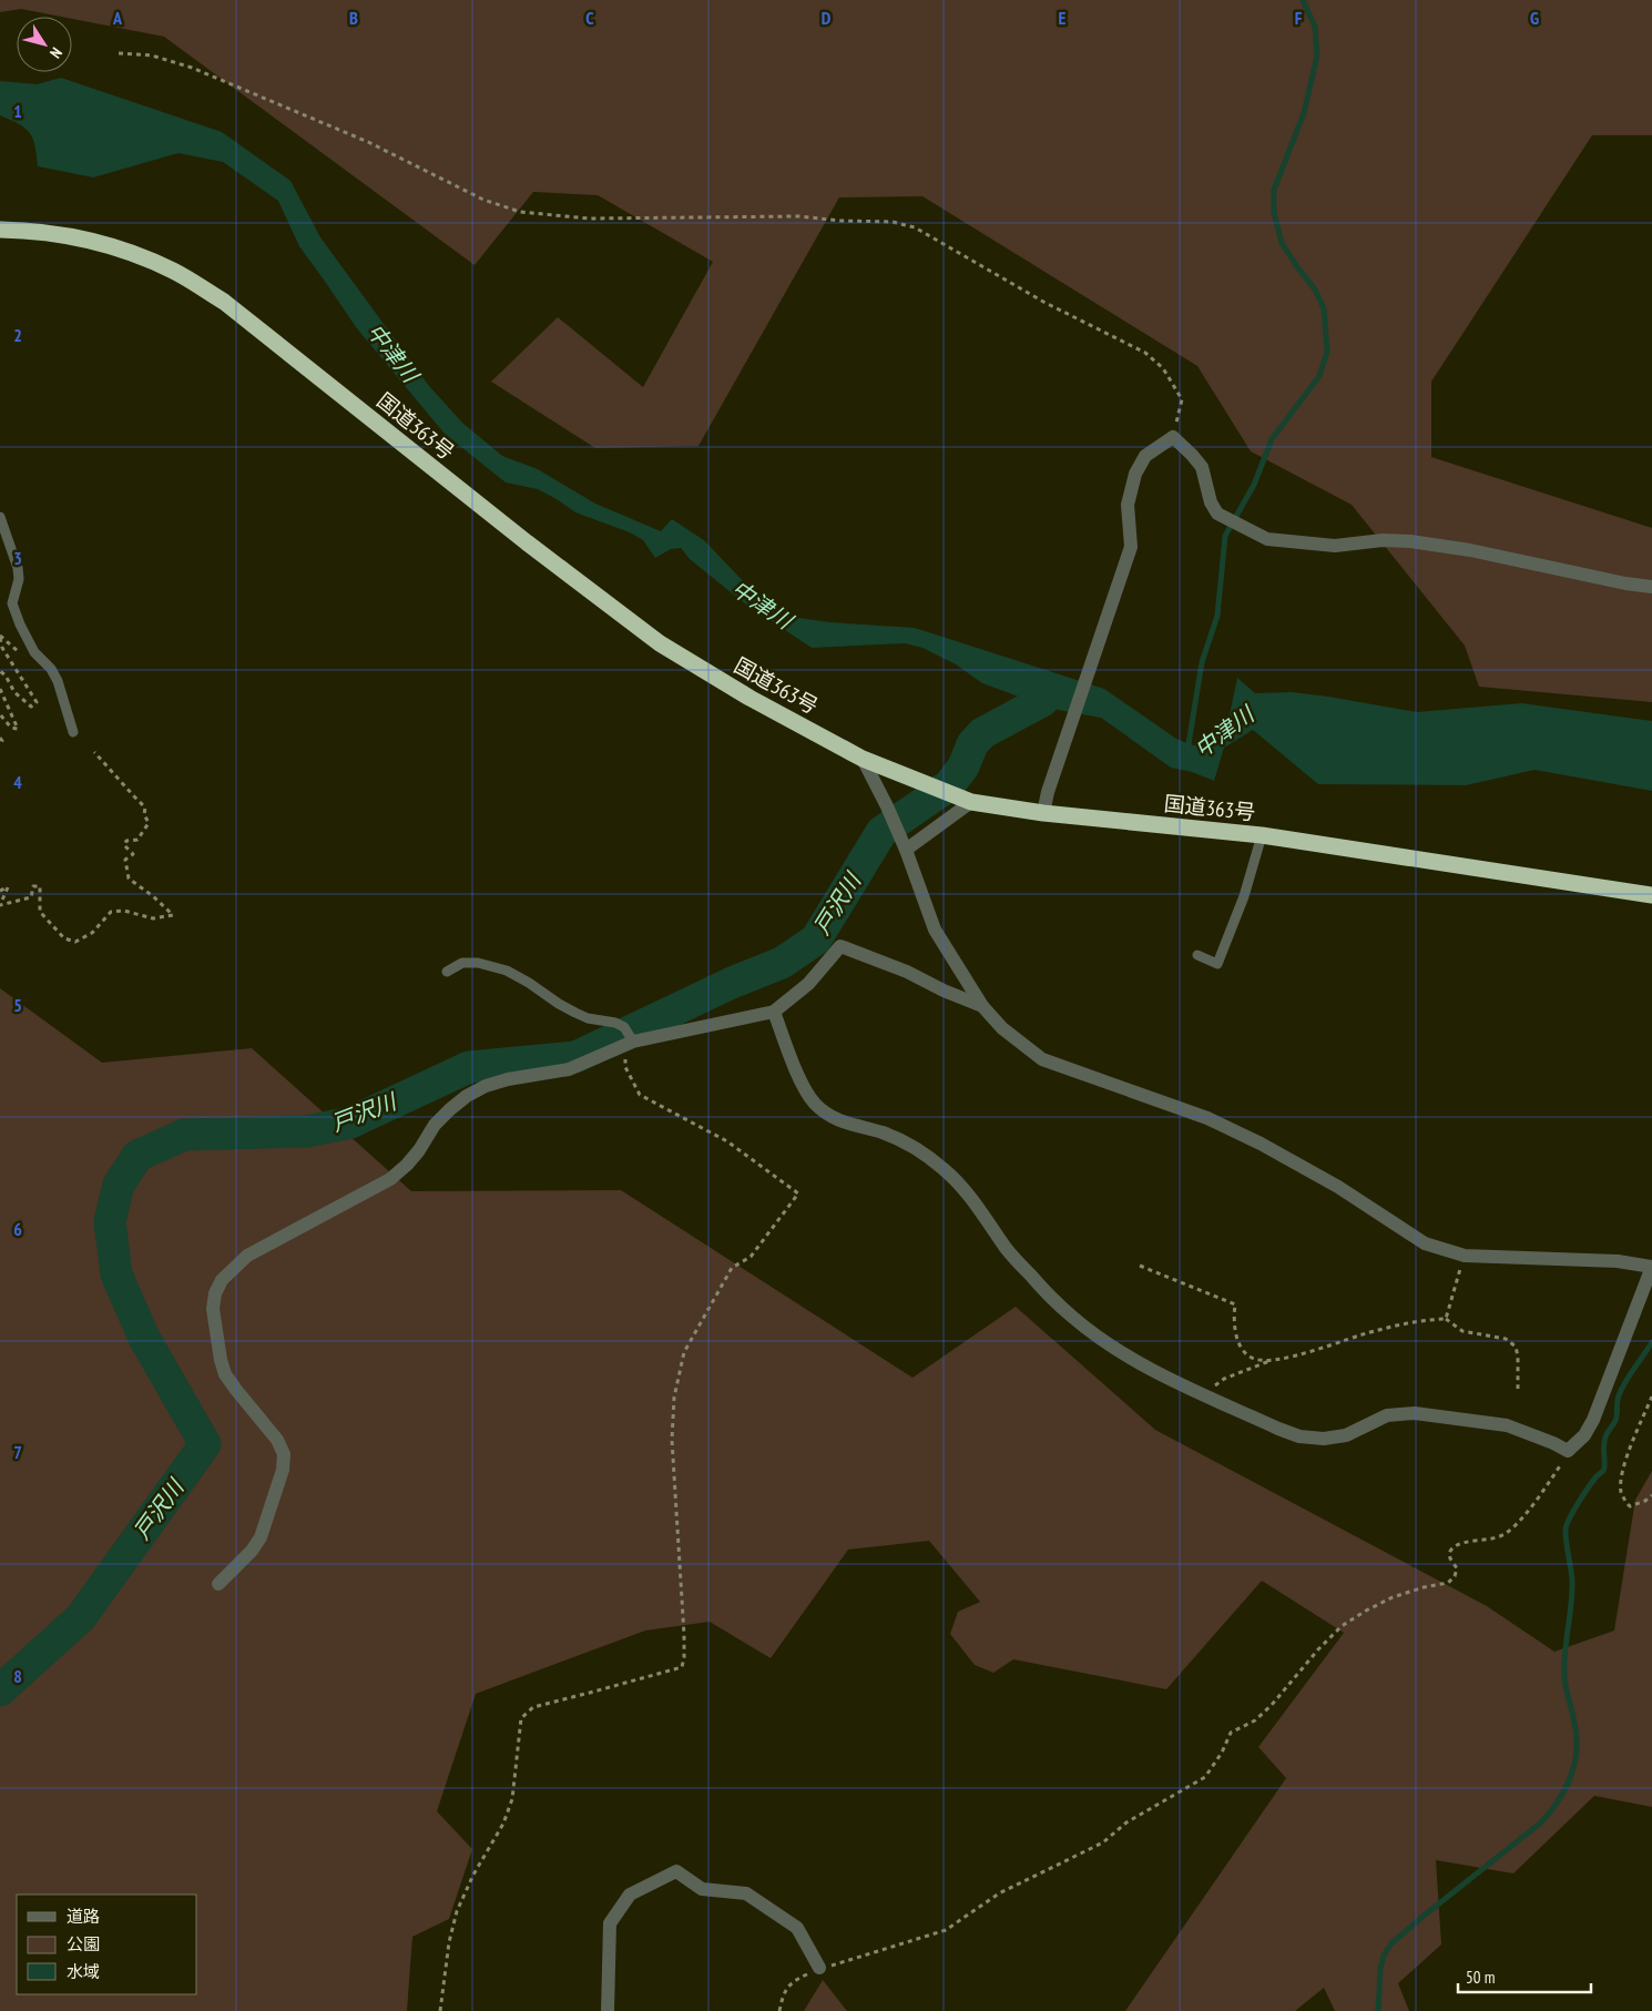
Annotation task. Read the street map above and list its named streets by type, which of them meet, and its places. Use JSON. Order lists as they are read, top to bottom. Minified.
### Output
{"streets":{"highway":["国道363号"]},"water":["中津川","戸沢川"],"legend":["道路","公園","水域"],"scale_bar":"50 m","north":"bottom right","grid":{"columns":["A","B","C","D","E","F","G"],"rows":["1","2","3","4","5","6","7","8"]}}
